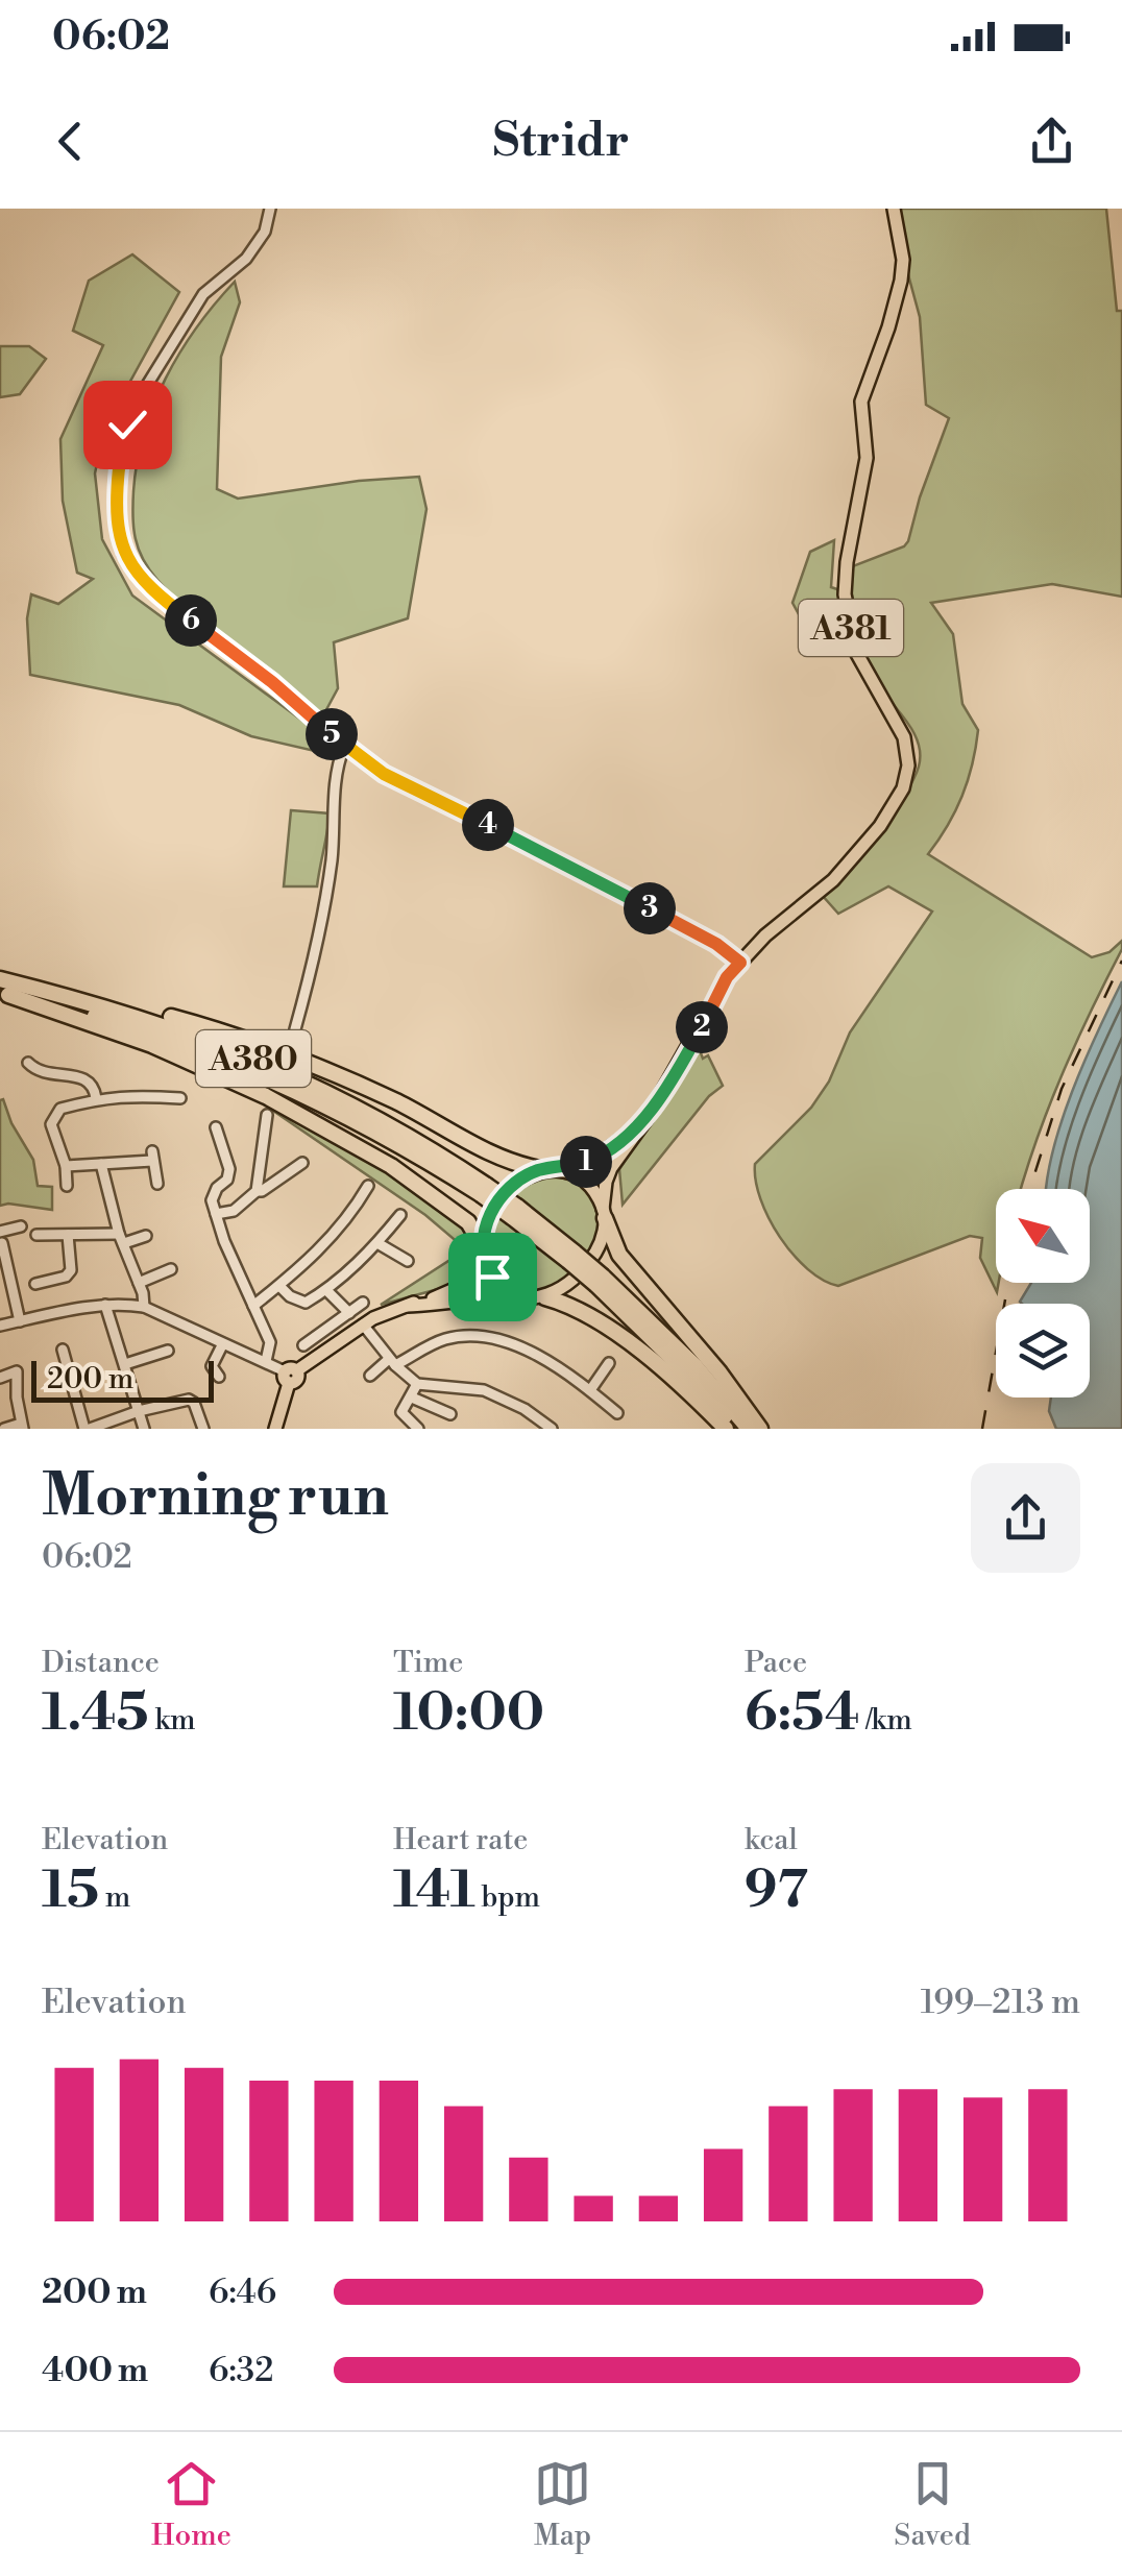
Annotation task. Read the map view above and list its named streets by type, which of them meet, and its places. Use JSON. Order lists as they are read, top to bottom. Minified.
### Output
{"streets":{"highway":["A380"],"main road":["A381"]},"crossings":[["A381","A380"]],"scale_bar":"200 m","north":"top left","page":{"status":"06:02","header":"Stridr","pins":["6","5","4","3","2","1"],"scale":"200 m","heading":["Morning run","06:02"],"stats":[["Distance","1.45 km"],["Time","10:00"],["Pace","6:54 /km"],["Elevation","15 m"],["Heart rate","141 bpm"],["kcal","97"]],"chart":["Elevation","199–213 m"],"list":[{"name":"200 m","note":"6:46"},{"name":"400 m","note":"6:32"}],"tabs":["Home","Map","Saved"]}}
